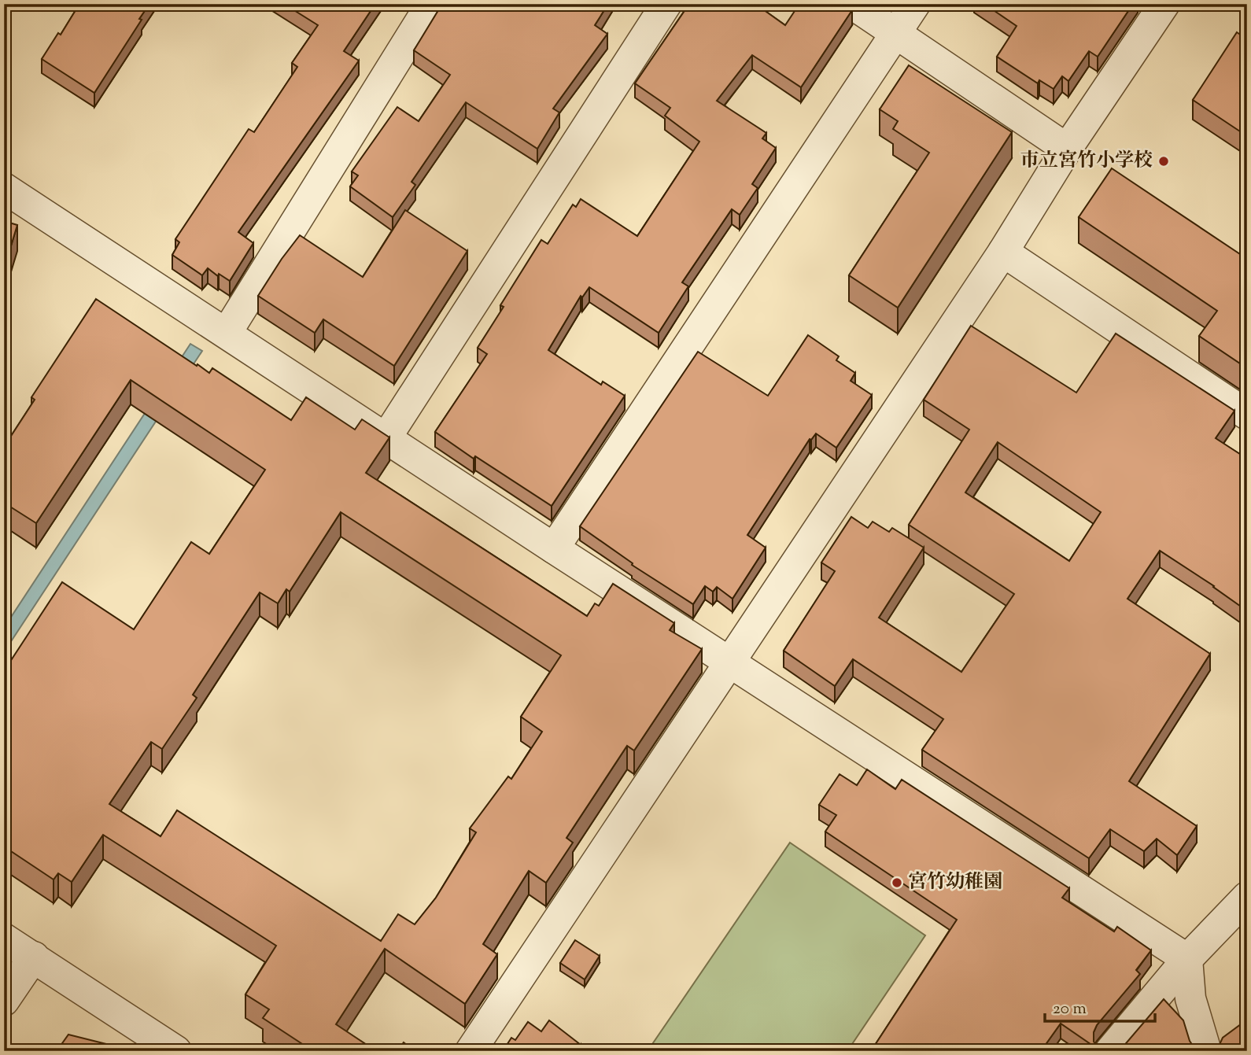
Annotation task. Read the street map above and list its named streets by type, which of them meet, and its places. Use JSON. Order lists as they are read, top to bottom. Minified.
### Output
{"places":["市立宮竹小学校","宮竹幼稚園"],"scale_bar":"20 m"}
